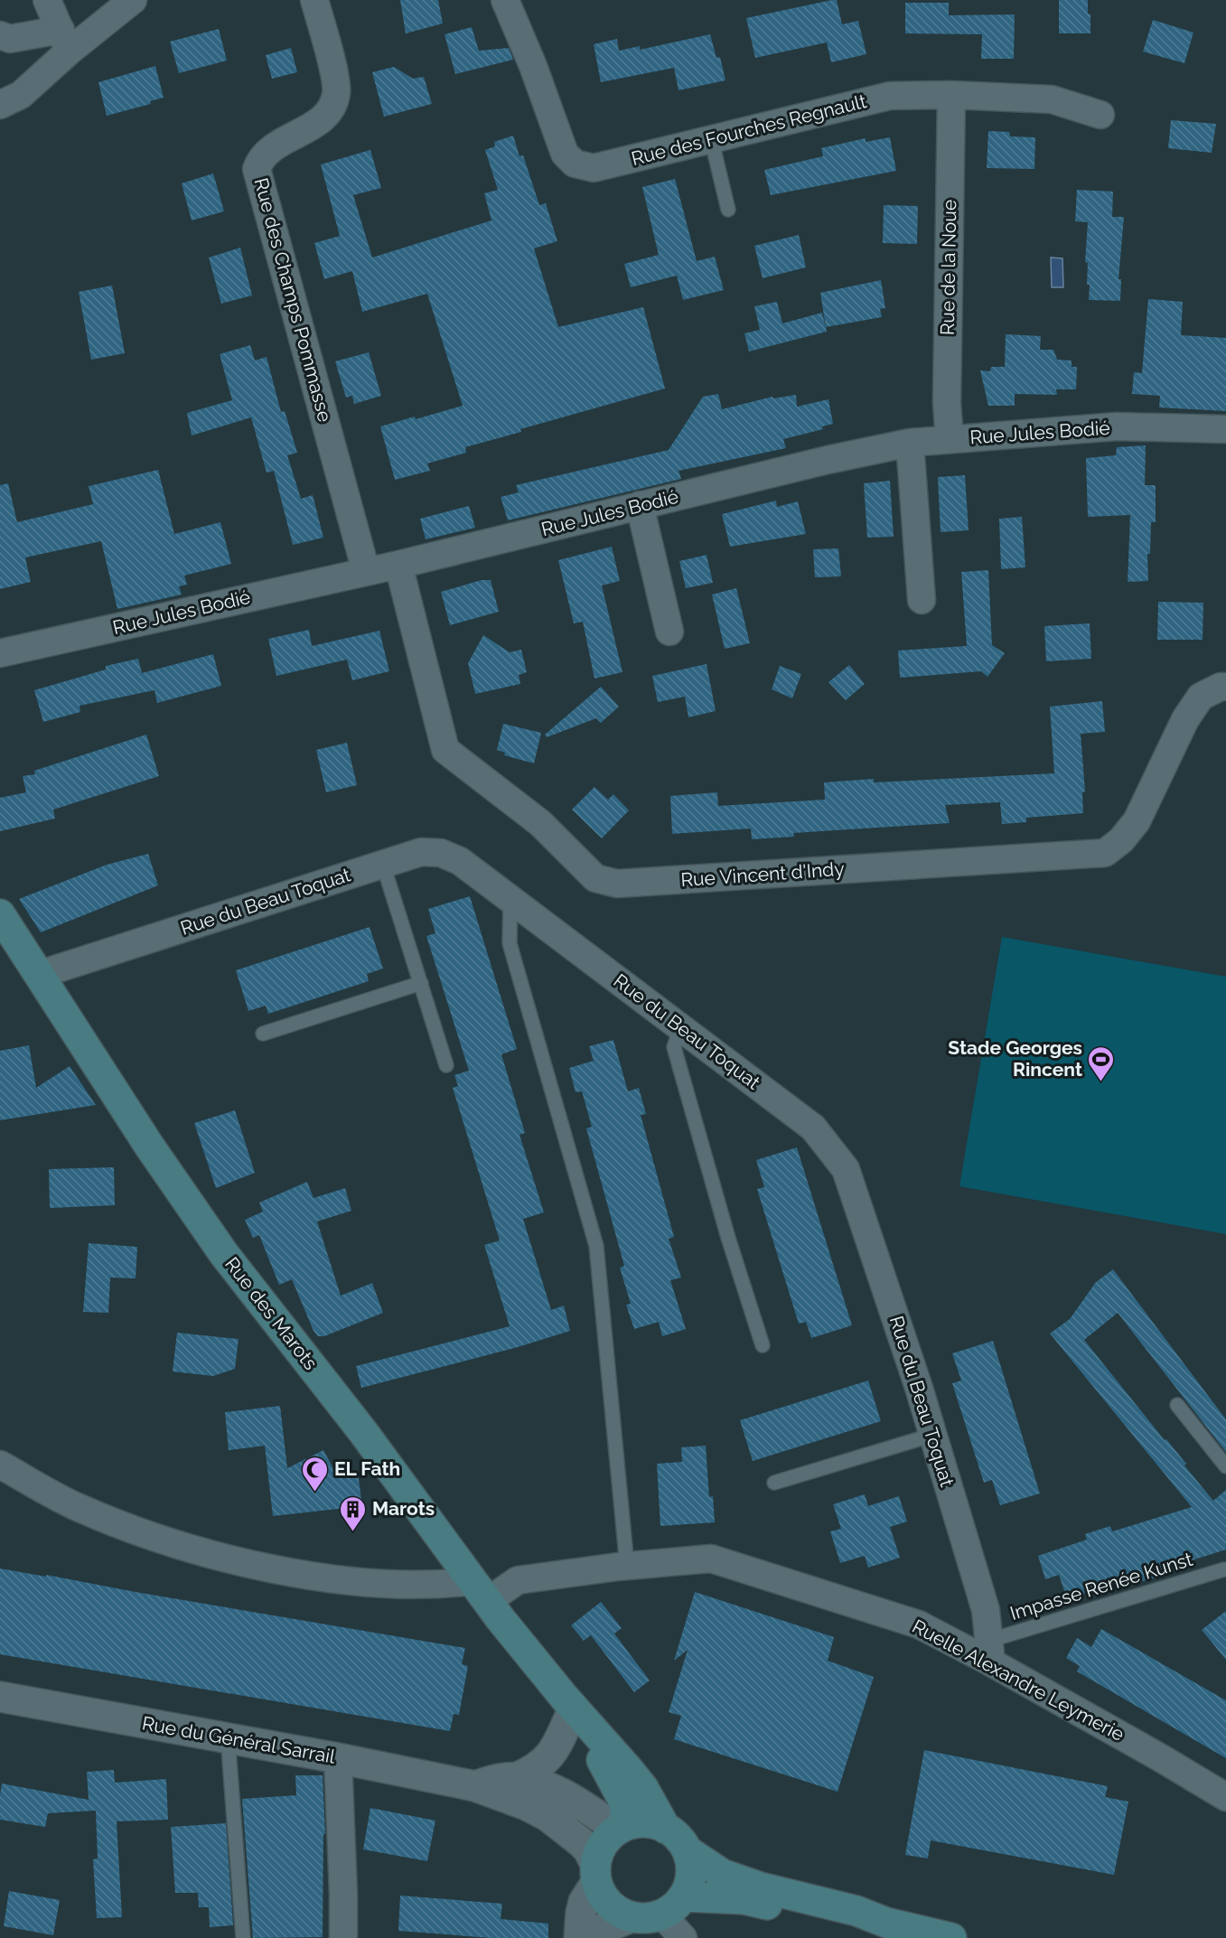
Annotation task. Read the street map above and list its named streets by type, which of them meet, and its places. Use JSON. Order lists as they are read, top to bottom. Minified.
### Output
{"streets":{"main road":["Rue des Marots"],"street":["Rue des Fourches Regnault","Rue de la Noue","Rue des Champs Pommasse","Rue Jules Bodié","Rue Vincent d'Indy","Rue du Beau Toquat","Ruelle Alexandre Leymerie","Rue du Général Sarrail"],"lane":["Impasse Renée Kunst"]},"crossings":[["Rue des Fourches Regnault","Rue de la Noue"],["Rue de la Noue","Rue Jules Bodié"],["Rue des Champs Pommasse","Rue Jules Bodié"],["Rue Jules Bodié","Rue Vincent d'Indy"],["Rue du Beau Toquat","Rue des Marots"],["Rue du Beau Toquat","Impasse Renée Kunst"],["Rue du Beau Toquat","Ruelle Alexandre Leymerie"],["Rue des Marots","Ruelle Alexandre Leymerie"],["Rue des Marots","Rue du Général Sarrail"],["Impasse Renée Kunst","Ruelle Alexandre Leymerie"]],"places":{"sports":["Stade Georges Rincent"],"mosque":["EL Fath"],"building":["Marots"]}}
